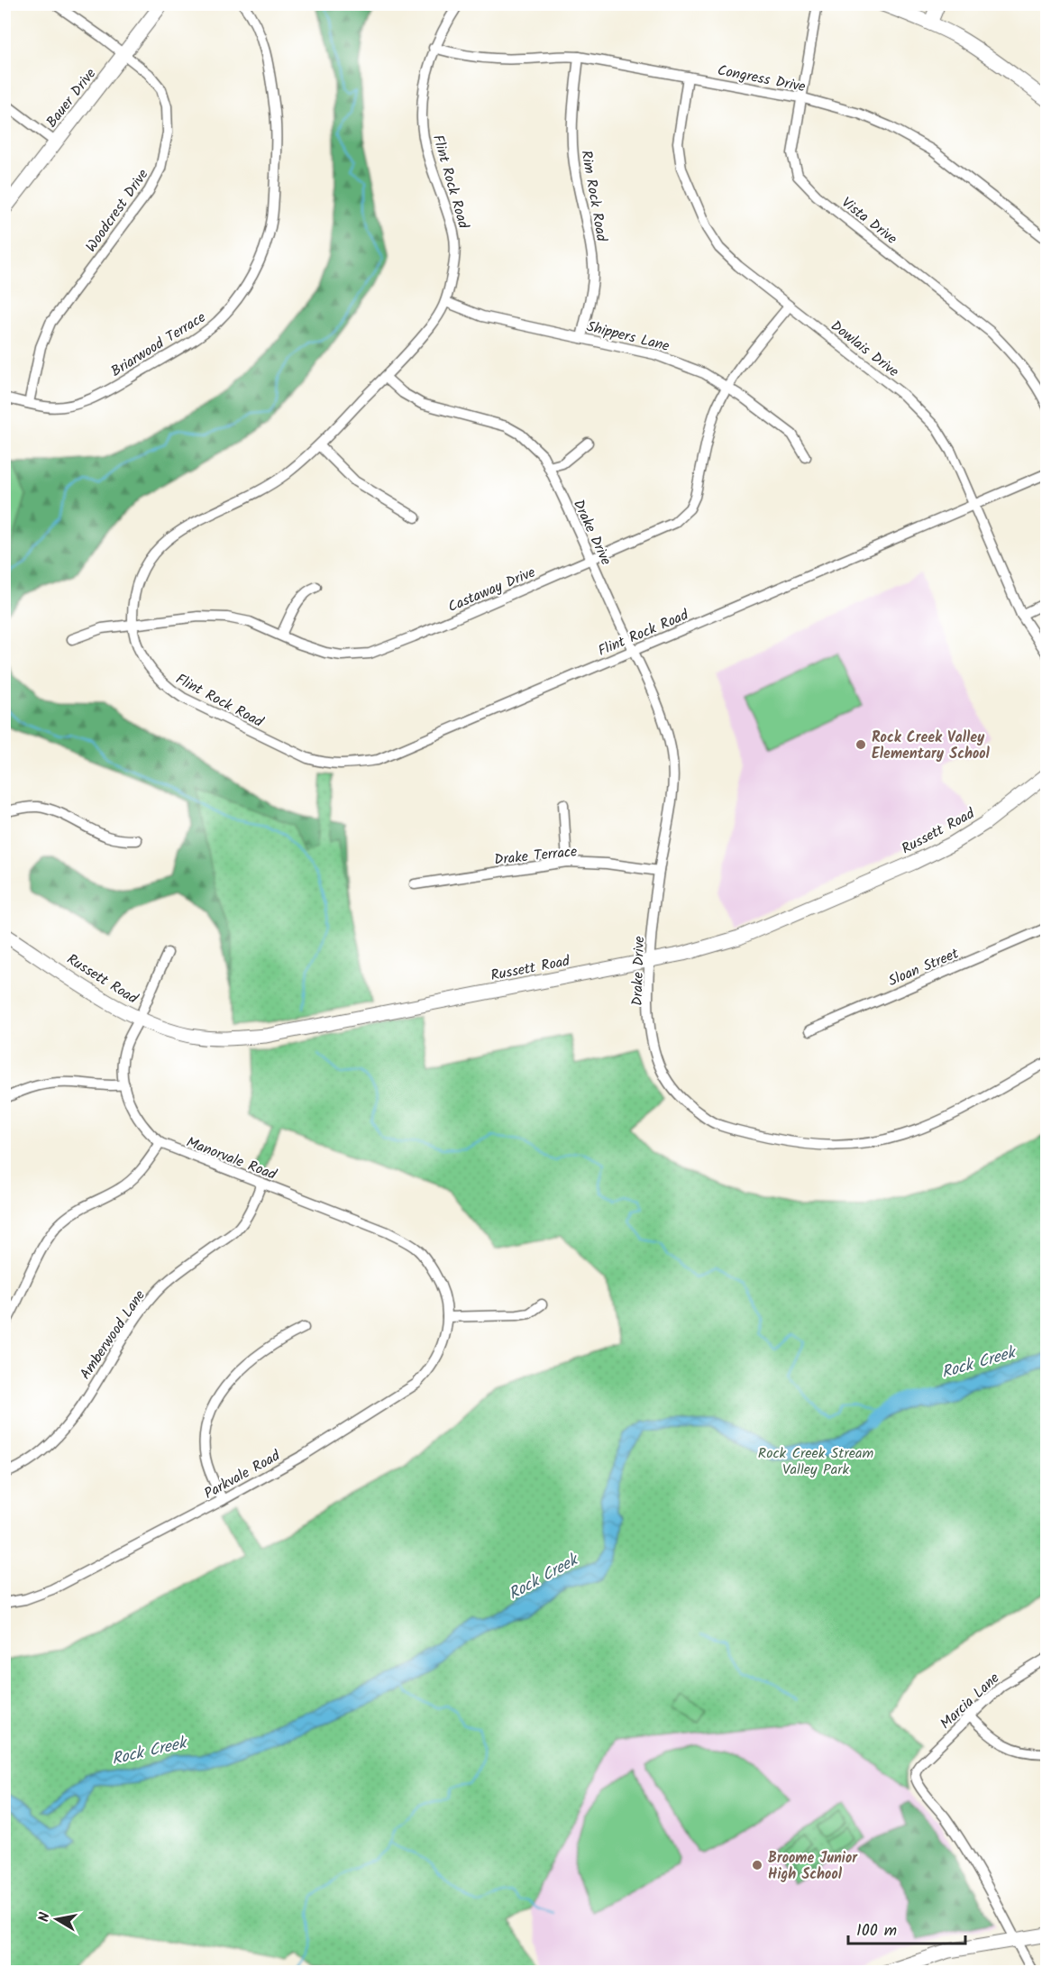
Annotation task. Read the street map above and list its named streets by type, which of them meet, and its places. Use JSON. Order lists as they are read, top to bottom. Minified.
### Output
{"streets":{"street":["Congress Drive","Bauer Drive","Flint Rock Road","Rim Rock Road","Woodcrest Drive","Vista Drive","Shippers Lane","Briarwood Terrace","Dowlais Drive","Drake Drive","Castaway Drive","Russett Road","Drake Terrace","Sloan Street","Manorvale Road","Amberwood Lane","Parkvale Road","Marcia Lane"]},"crossings":[["Congress Drive","Flint Rock Road"],["Congress Drive","Rim Rock Road"],["Congress Drive","Vista Drive"],["Congress Drive","Dowlais Drive"],["Bauer Drive","Woodcrest Drive"],["Flint Rock Road","Shippers Lane"],["Flint Rock Road","Dowlais Drive"],["Flint Rock Road","Drake Drive"],["Flint Rock Road","Castaway Drive"],["Rim Rock Road","Shippers Lane"],["Woodcrest Drive","Briarwood Terrace"],["Shippers Lane","Castaway Drive"],["Dowlais Drive","Castaway Drive"],["Drake Drive","Castaway Drive"],["Drake Drive","Russett Road"],["Drake Drive","Drake Terrace"],["Russett Road","Manorvale Road"],["Manorvale Road","Amberwood Lane"],["Manorvale Road","Parkvale Road"]],"water":["Rock Creek"],"parks":["Rock Creek Stream Valley Park"],"places":["Rock Creek Valley Elementary School","Broome Junior High School"],"scale_bar":"100 m","north":"left"}
